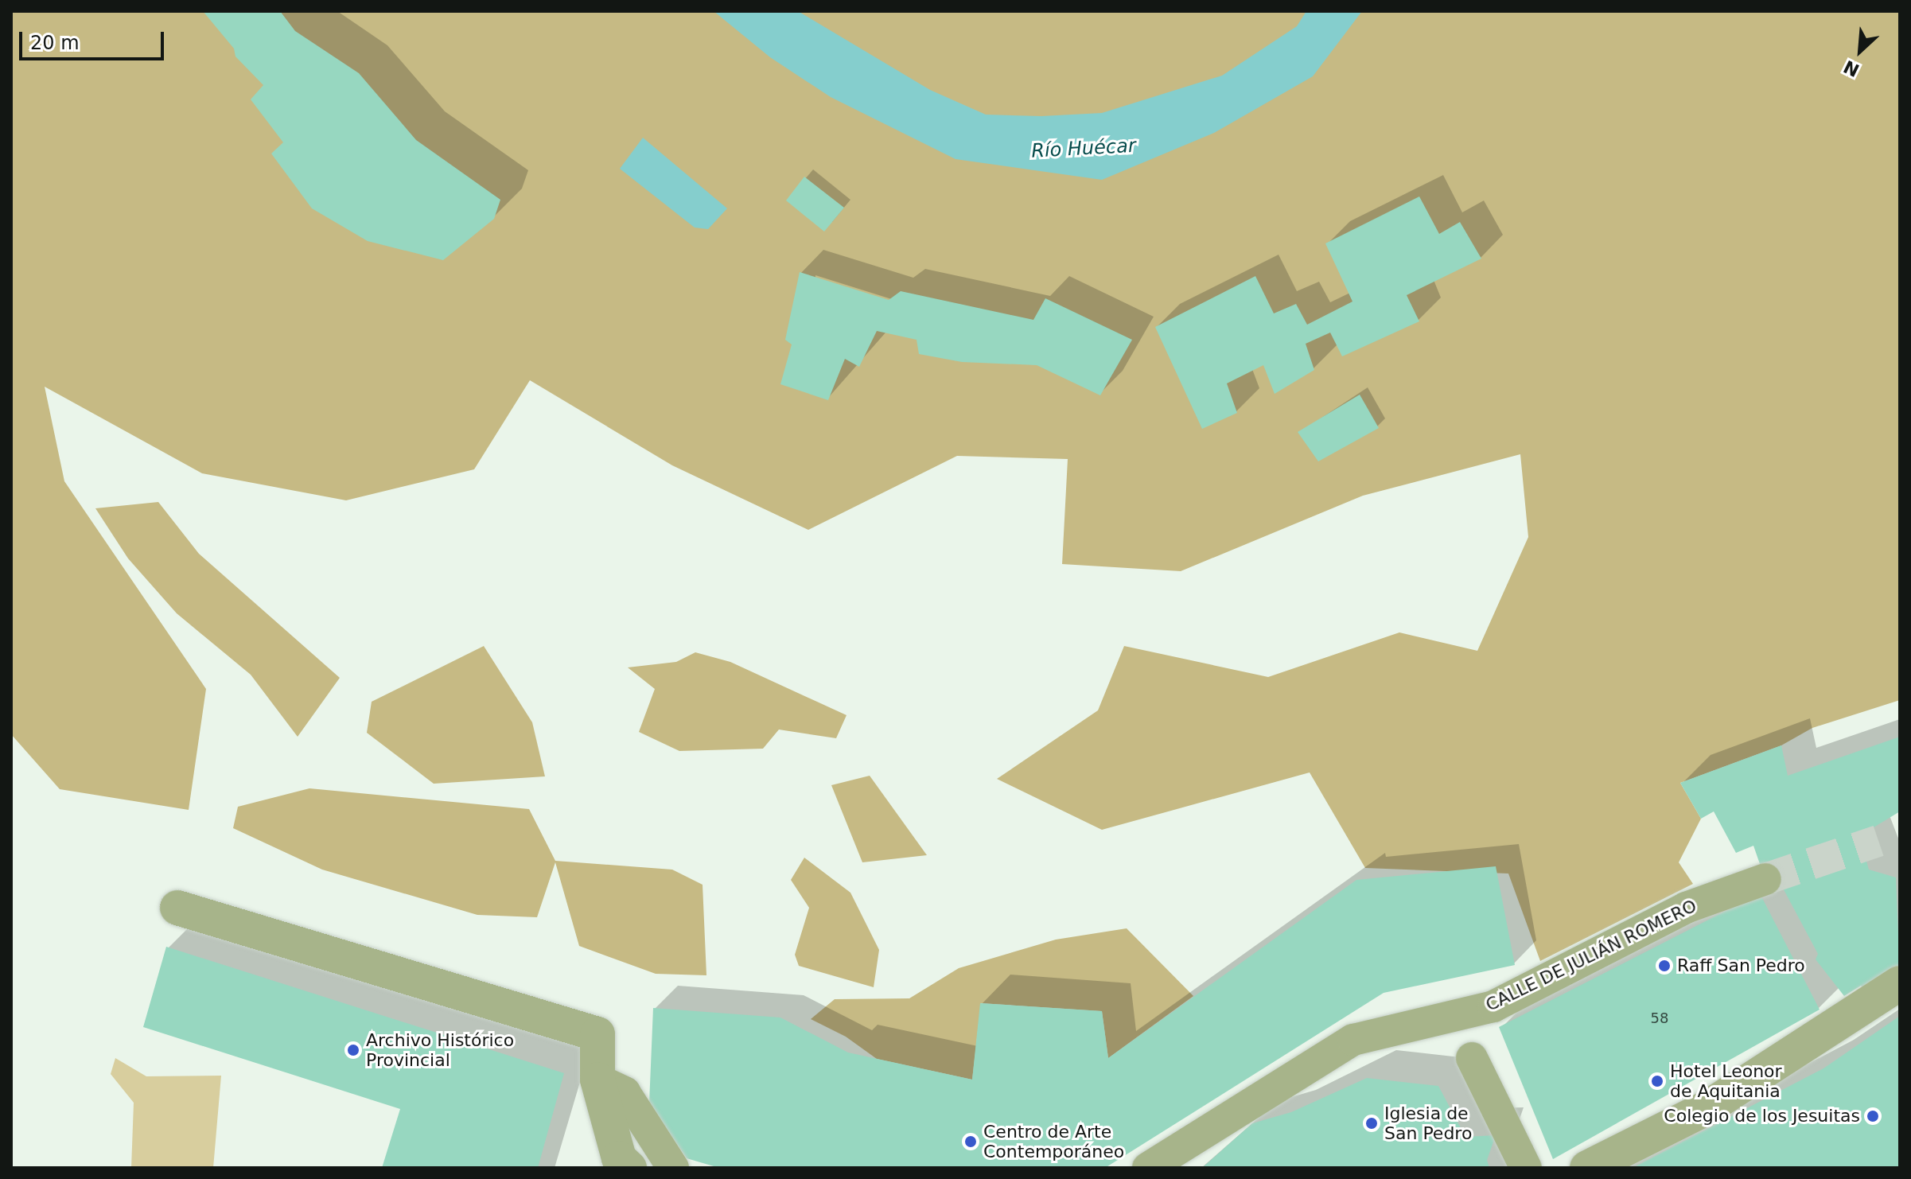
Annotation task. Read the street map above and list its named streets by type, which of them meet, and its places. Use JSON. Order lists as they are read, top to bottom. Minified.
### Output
{"streets":{"street":["CALLE DE JULIÁN ROMERO"]},"water":["Río Huécar"],"places":["Raff San Pedro","Archivo Histórico Provincial","Hotel Leonor de Aquitania","Colegio de los Jesuitas","Iglesia de San Pedro","Centro de Arte Contemporáneo"],"house_numbers":["58"],"scale_bar":"20 m","north":"bottom left"}
